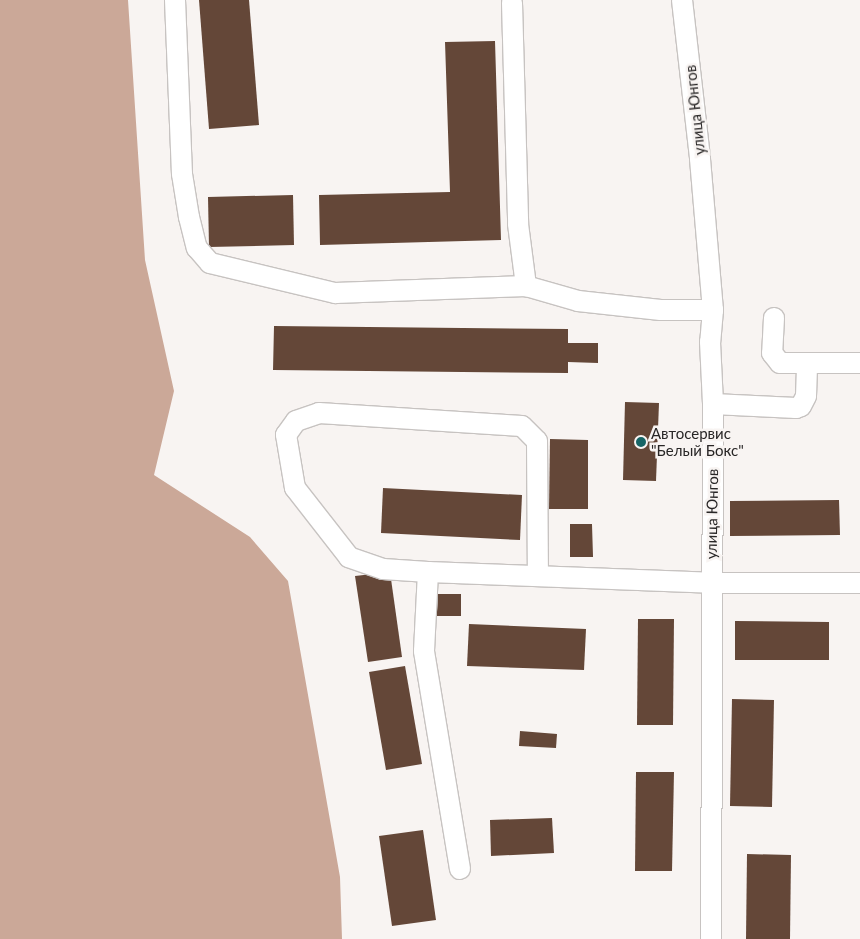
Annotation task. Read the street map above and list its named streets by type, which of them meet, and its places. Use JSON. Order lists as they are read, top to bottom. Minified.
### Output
{"streets":{"street":["улица Юнгов"]},"places":["Автосервис \"Белый Бокс\""]}
